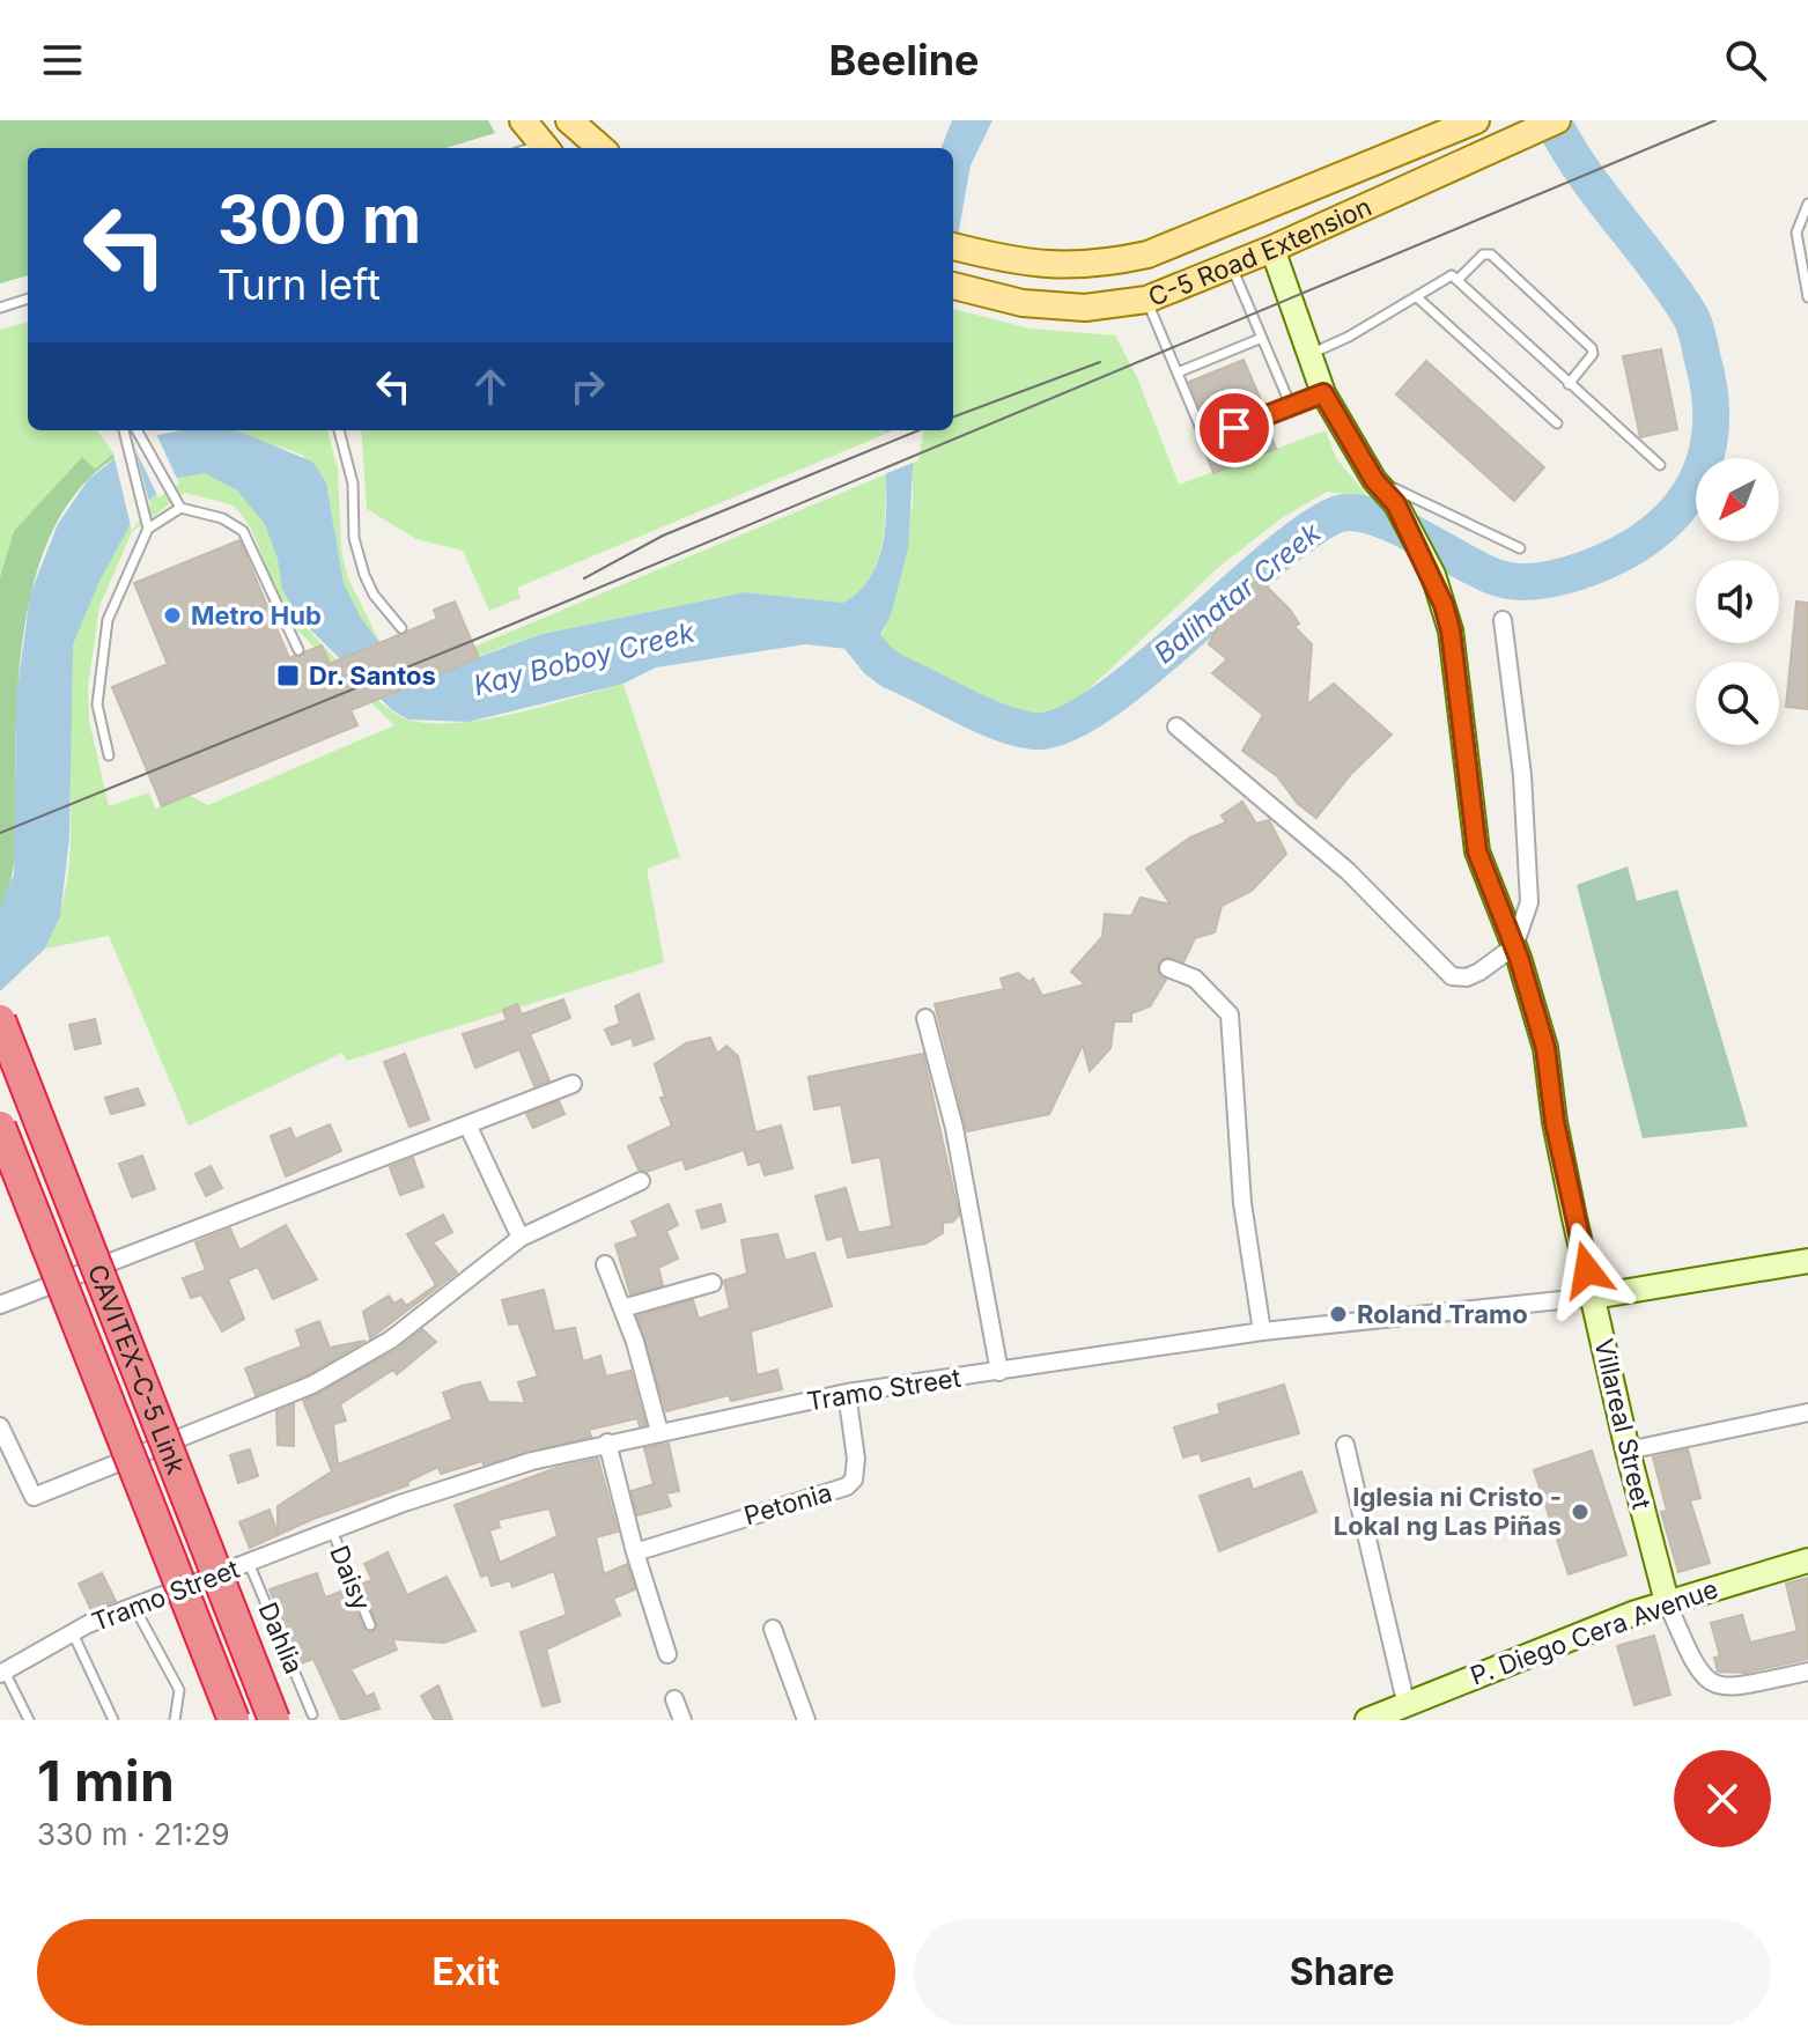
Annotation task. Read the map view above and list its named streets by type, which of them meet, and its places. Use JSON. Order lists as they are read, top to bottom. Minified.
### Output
{"streets":{"highway":["CAVITEX–C-5 Link"],"main road":["C-5 Road Extension"],"street":["Tramo Street","Villareal Street","Petonia","P. Diego Cera Avenue"],"lane":["Daisy","Dahlia"]},"crossings":[["C-5 Road Extension","Villareal Street"],["Tramo Street","Villareal Street"],["Tramo Street","Petonia"],["Tramo Street","Daisy"],["Tramo Street","Dahlia"],["Villareal Street","P. Diego Cera Avenue"]],"water":["Balihatar Creek","Kay Boboy Creek"],"places":{"other":["Metro Hub","Roland Tramo","Iglesia ni Cristo - Lokal ng Las Piñas"],"transit":["Dr. Santos"]},"north":"bottom left","page":{"header":"Beeline","turn":["300 m","Turn left"],"heading":["1 min","330 m · 21:29"],"buttons":["Exit","Share"]}}
